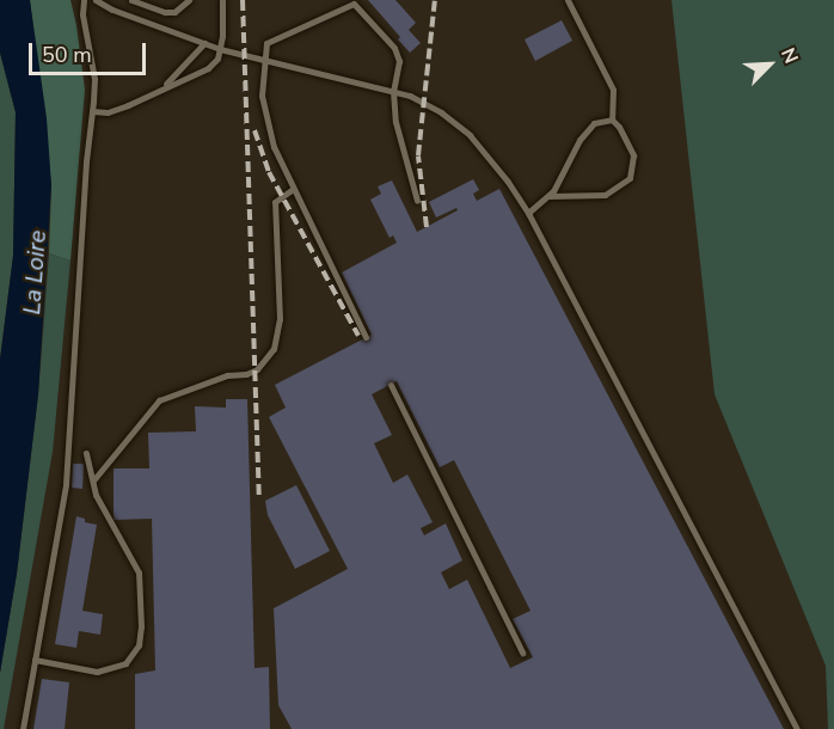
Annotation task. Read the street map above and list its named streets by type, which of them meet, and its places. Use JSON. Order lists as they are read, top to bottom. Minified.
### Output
{"water":["La Loire"],"scale_bar":"50 m","north":"top right"}
